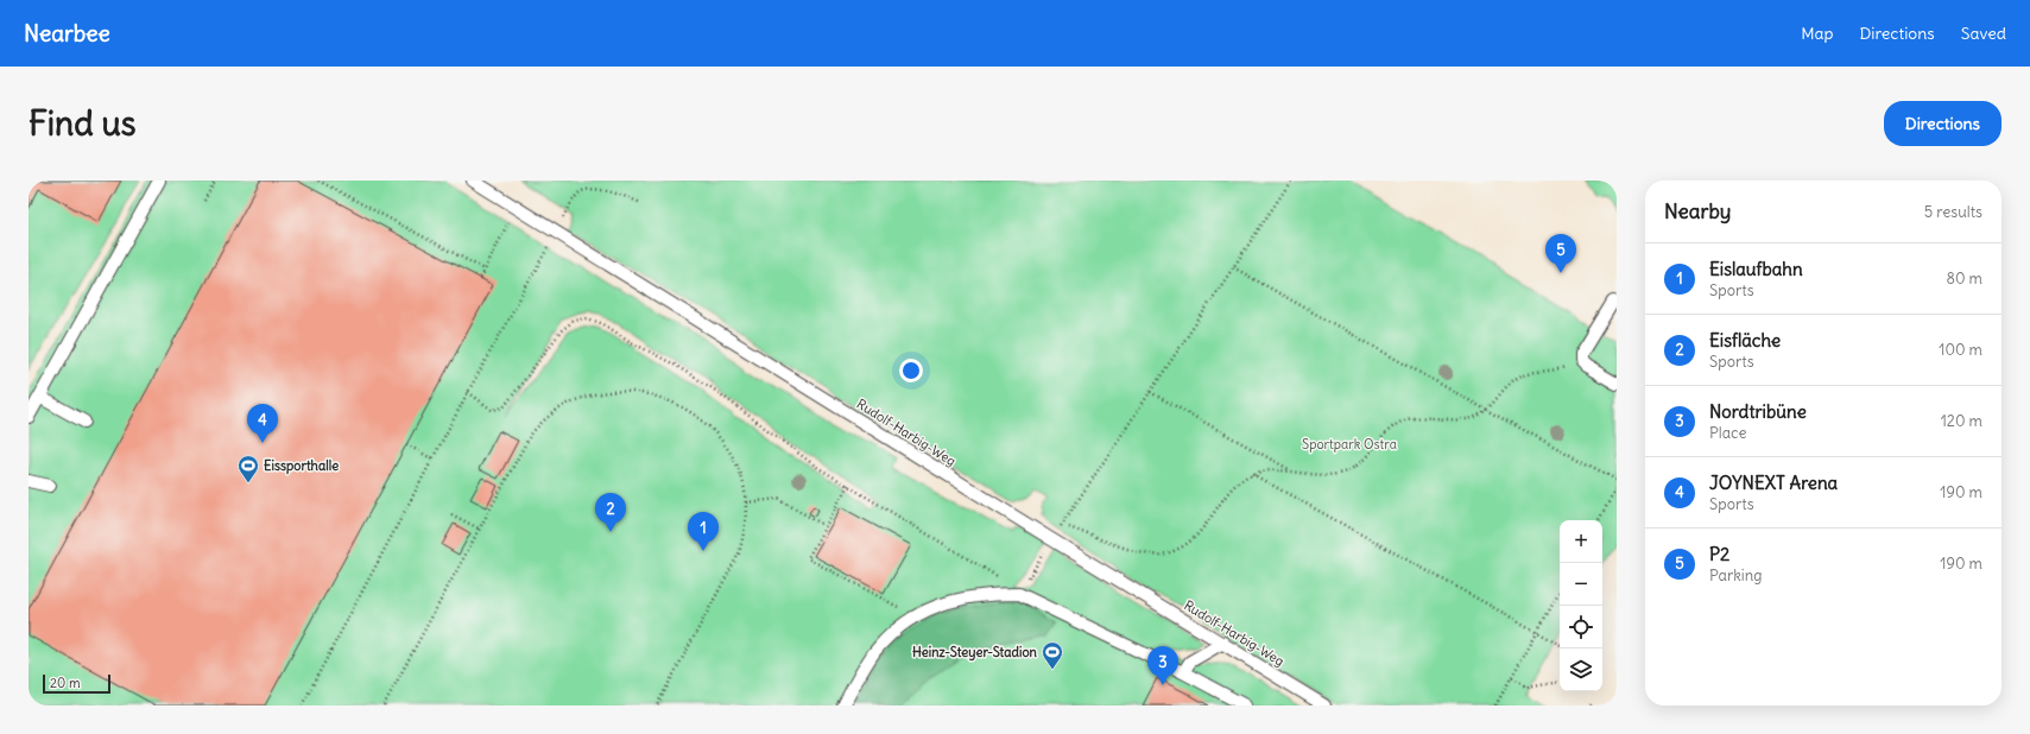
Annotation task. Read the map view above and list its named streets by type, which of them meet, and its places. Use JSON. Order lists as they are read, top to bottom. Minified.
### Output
{"streets":{"lane":["Rudolf-Harbig-Weg"]},"parks":["Sportpark Ostra"],"places":{"sports":["Eissporthalle","Heinz-Steyer-Stadion"]},"scale_bar":"20 m","page":{"header":"Nearbee","nav":["Map","Directions","Saved"],"buttons":"Directions","title":"Find us","heading":["Nearby","5 results"],"pins":["5","4","2","1","3"],"list":[{"mark":"1","name":"Eislaufbahn","note":"Sports","value":"80 m"},{"mark":"2","name":"Eisfläche","note":"Sports","value":"100 m"},{"mark":"3","name":"Nordtribüne","note":"Place","value":"120 m"},{"mark":"4","name":"JOYNEXT Arena","note":"Sports","value":"190 m"},{"mark":"5","name":"P2","note":"Parking","value":"190 m"}],"map_buttons":["+","−"],"scale":"20 m"}}
